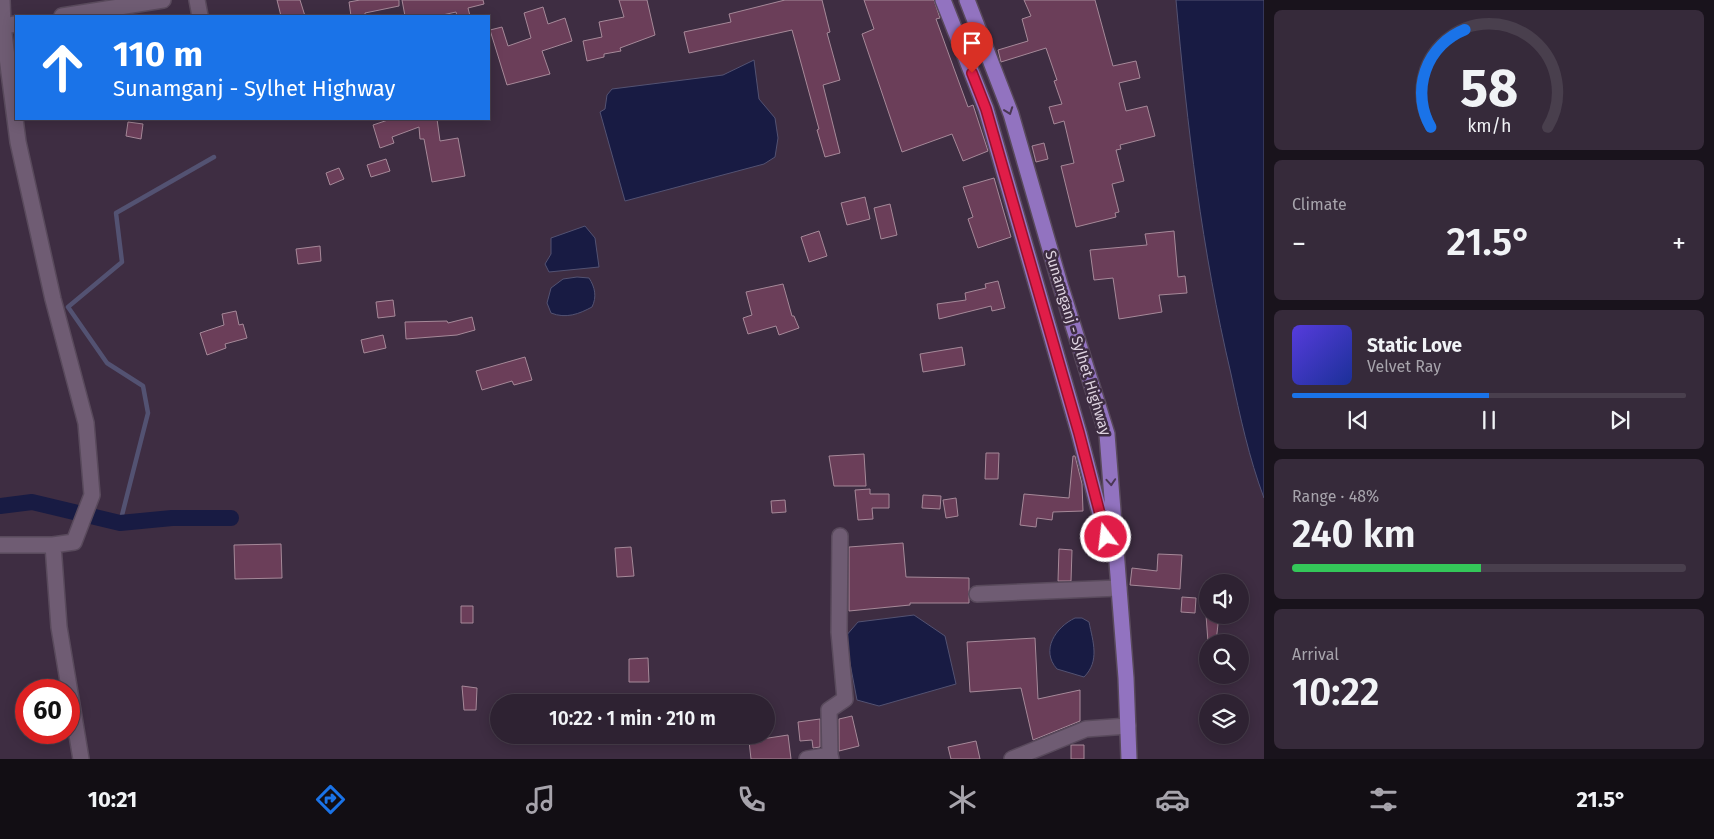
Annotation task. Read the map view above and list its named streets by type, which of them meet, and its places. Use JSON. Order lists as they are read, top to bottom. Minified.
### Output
{"streets":{"main road":["Sunamganj - Sylhet Highway"]},"page":{"turn":["110 m","Sunamganj - Sylhet Highway"],"tile":["Climate",["Range · 48%","240 km"],["Arrival","10:22"]],"heat":["−","21.5°","+"],"song":["Static Love","Velvet Ray"],"limit":"60","trip":"10:22 · 1 min · 210 m","tabs":["10:21","21.5°"],"gauge":["58","km/h"]}}
